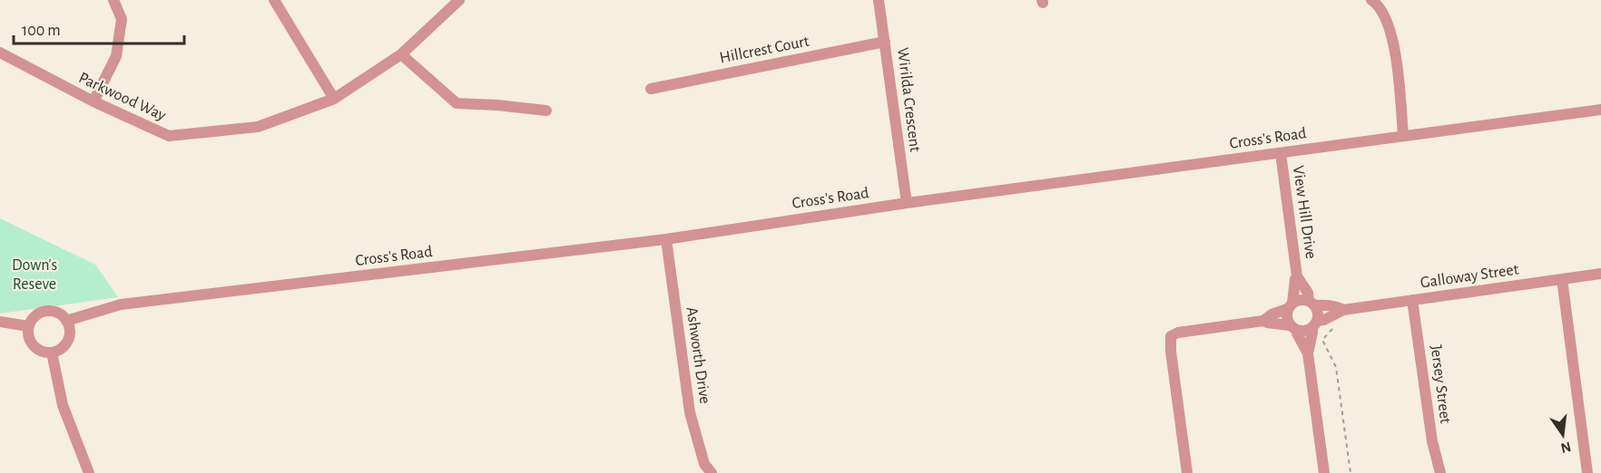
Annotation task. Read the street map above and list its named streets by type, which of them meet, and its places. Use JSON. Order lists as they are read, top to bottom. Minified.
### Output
{"streets":{"street":["Hillcrest Court","Parkwood Way","Wirilda Crescent","Cross's Road","View Hill Drive","Galloway Street","Ashworth Drive","Jersey Street"]},"crossings":[["Hillcrest Court","Wirilda Crescent"],["Wirilda Crescent","Cross's Road"],["Cross's Road","View Hill Drive"],["Cross's Road","Ashworth Drive"],["View Hill Drive","Galloway Street"],["Galloway Street","Jersey Street"]],"parks":["Down's Reseve"],"scale_bar":"100 m","north":"bottom"}
